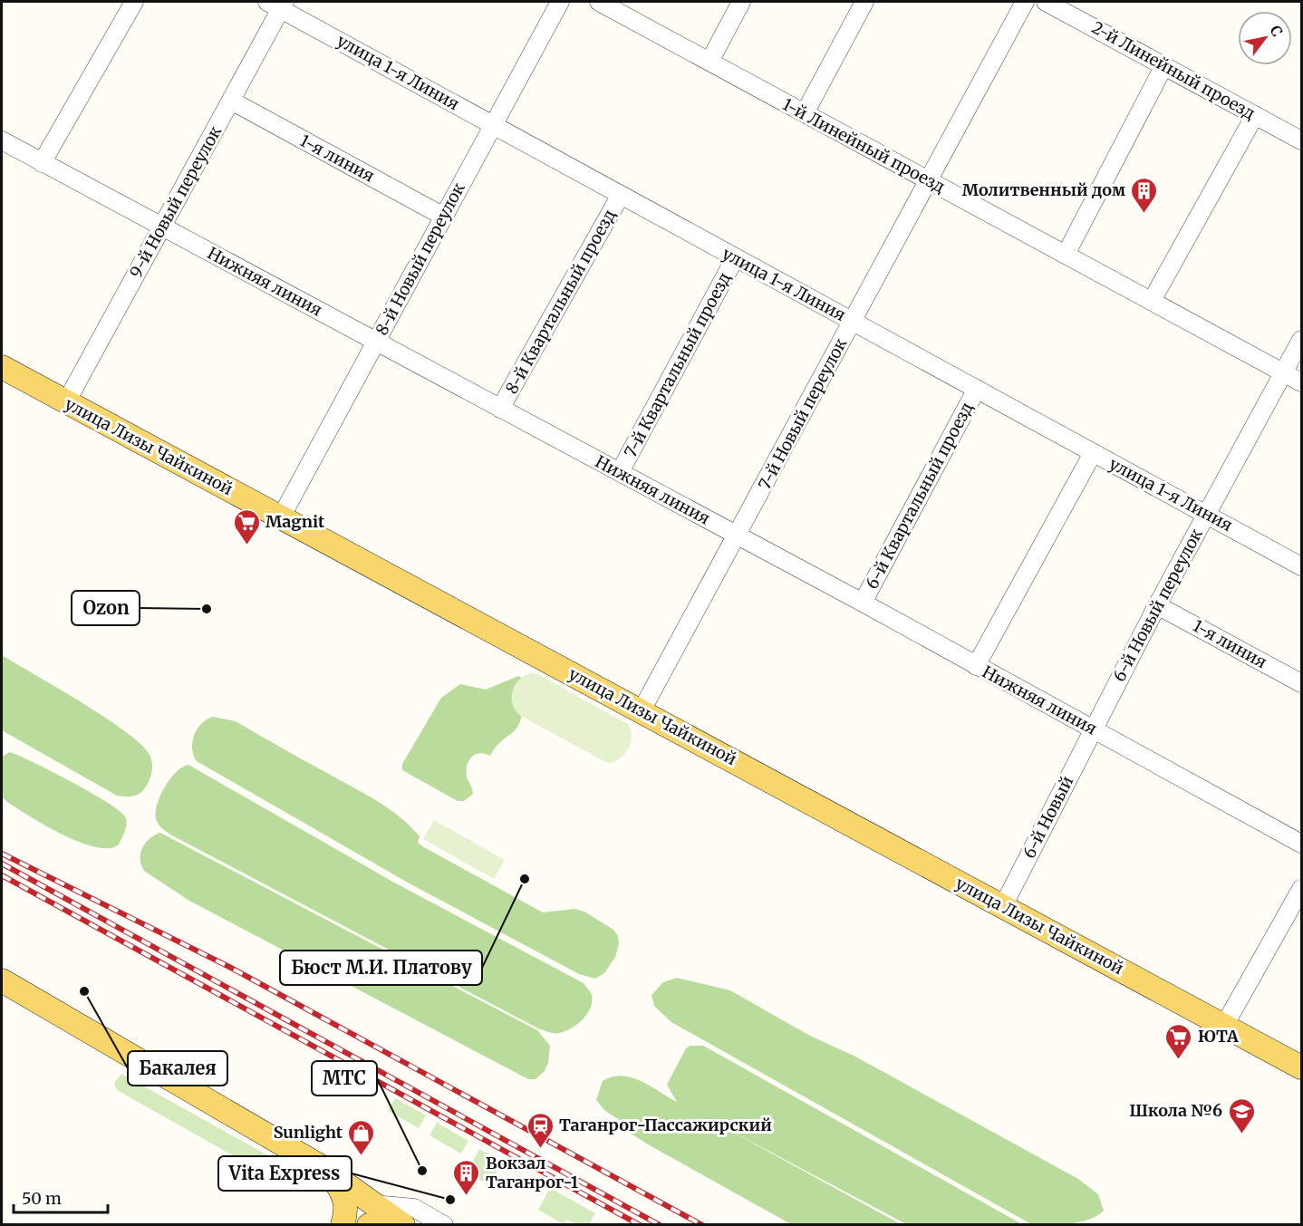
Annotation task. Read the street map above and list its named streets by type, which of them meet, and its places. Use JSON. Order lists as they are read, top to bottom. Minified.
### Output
{"streets":{"main road":["улица Лизы Чайкиной"],"street":["2-й Линейный проезд","улица 1-я Линия","1-й Линейный проезд","1-я линия","9-й Новый переулок","8-й Новый переулок","Нижняя линия","8-й Квартальный проезд","7-й Квартальный проезд","7-й Новый переулок","6-й Квартальный проезд","6-й Новый переулок","6-й Новый"]},"crossings":[["улица 1-я Линия","9-й Новый переулок"],["улица 1-я Линия","8-й Новый переулок"],["улица 1-я Линия","8-й Квартальный проезд"],["улица 1-я Линия","7-й Квартальный проезд"],["улица 1-я Линия","7-й Новый переулок"],["улица 1-я Линия","6-й Квартальный проезд"],["улица 1-я Линия","6-й Новый переулок"],["1-й Линейный проезд","7-й Новый переулок"],["1-й Линейный проезд","6-й Новый переулок"],["1-я линия","9-й Новый переулок"],["1-я линия","8-й Новый переулок"],["1-я линия","6-й Новый переулок"],["9-й Новый переулок","Нижняя линия"],["9-й Новый переулок","улица Лизы Чайкиной"],["8-й Новый переулок","Нижняя линия"],["8-й Новый переулок","улица Лизы Чайкиной"],["Нижняя линия","8-й Квартальный проезд"],["Нижняя линия","7-й Квартальный проезд"],["Нижняя линия","7-й Новый переулок"],["Нижняя линия","6-й Квартальный проезд"],["Нижняя линия","6-й Новый переулок"],["Нижняя линия","6-й Новый"],["7-й Новый переулок","улица Лизы Чайкиной"],["улица Лизы Чайкиной","6-й Новый"],["6-й Новый переулок","6-й Новый"]],"places":{"building":["Молитвенный дом","Вокзал Таганрог-1"],"supermarket":["Magnit","ЮТА"],"other":["Ozon","Бюст М.И. Платову","Бакалея","МТС","Vita Express"],"school or university":["Школа №6"],"station":["Таганрог-Пассажирский"],"shop":["Sunlight"]},"scale_bar":"50 m","north":"top right"}
